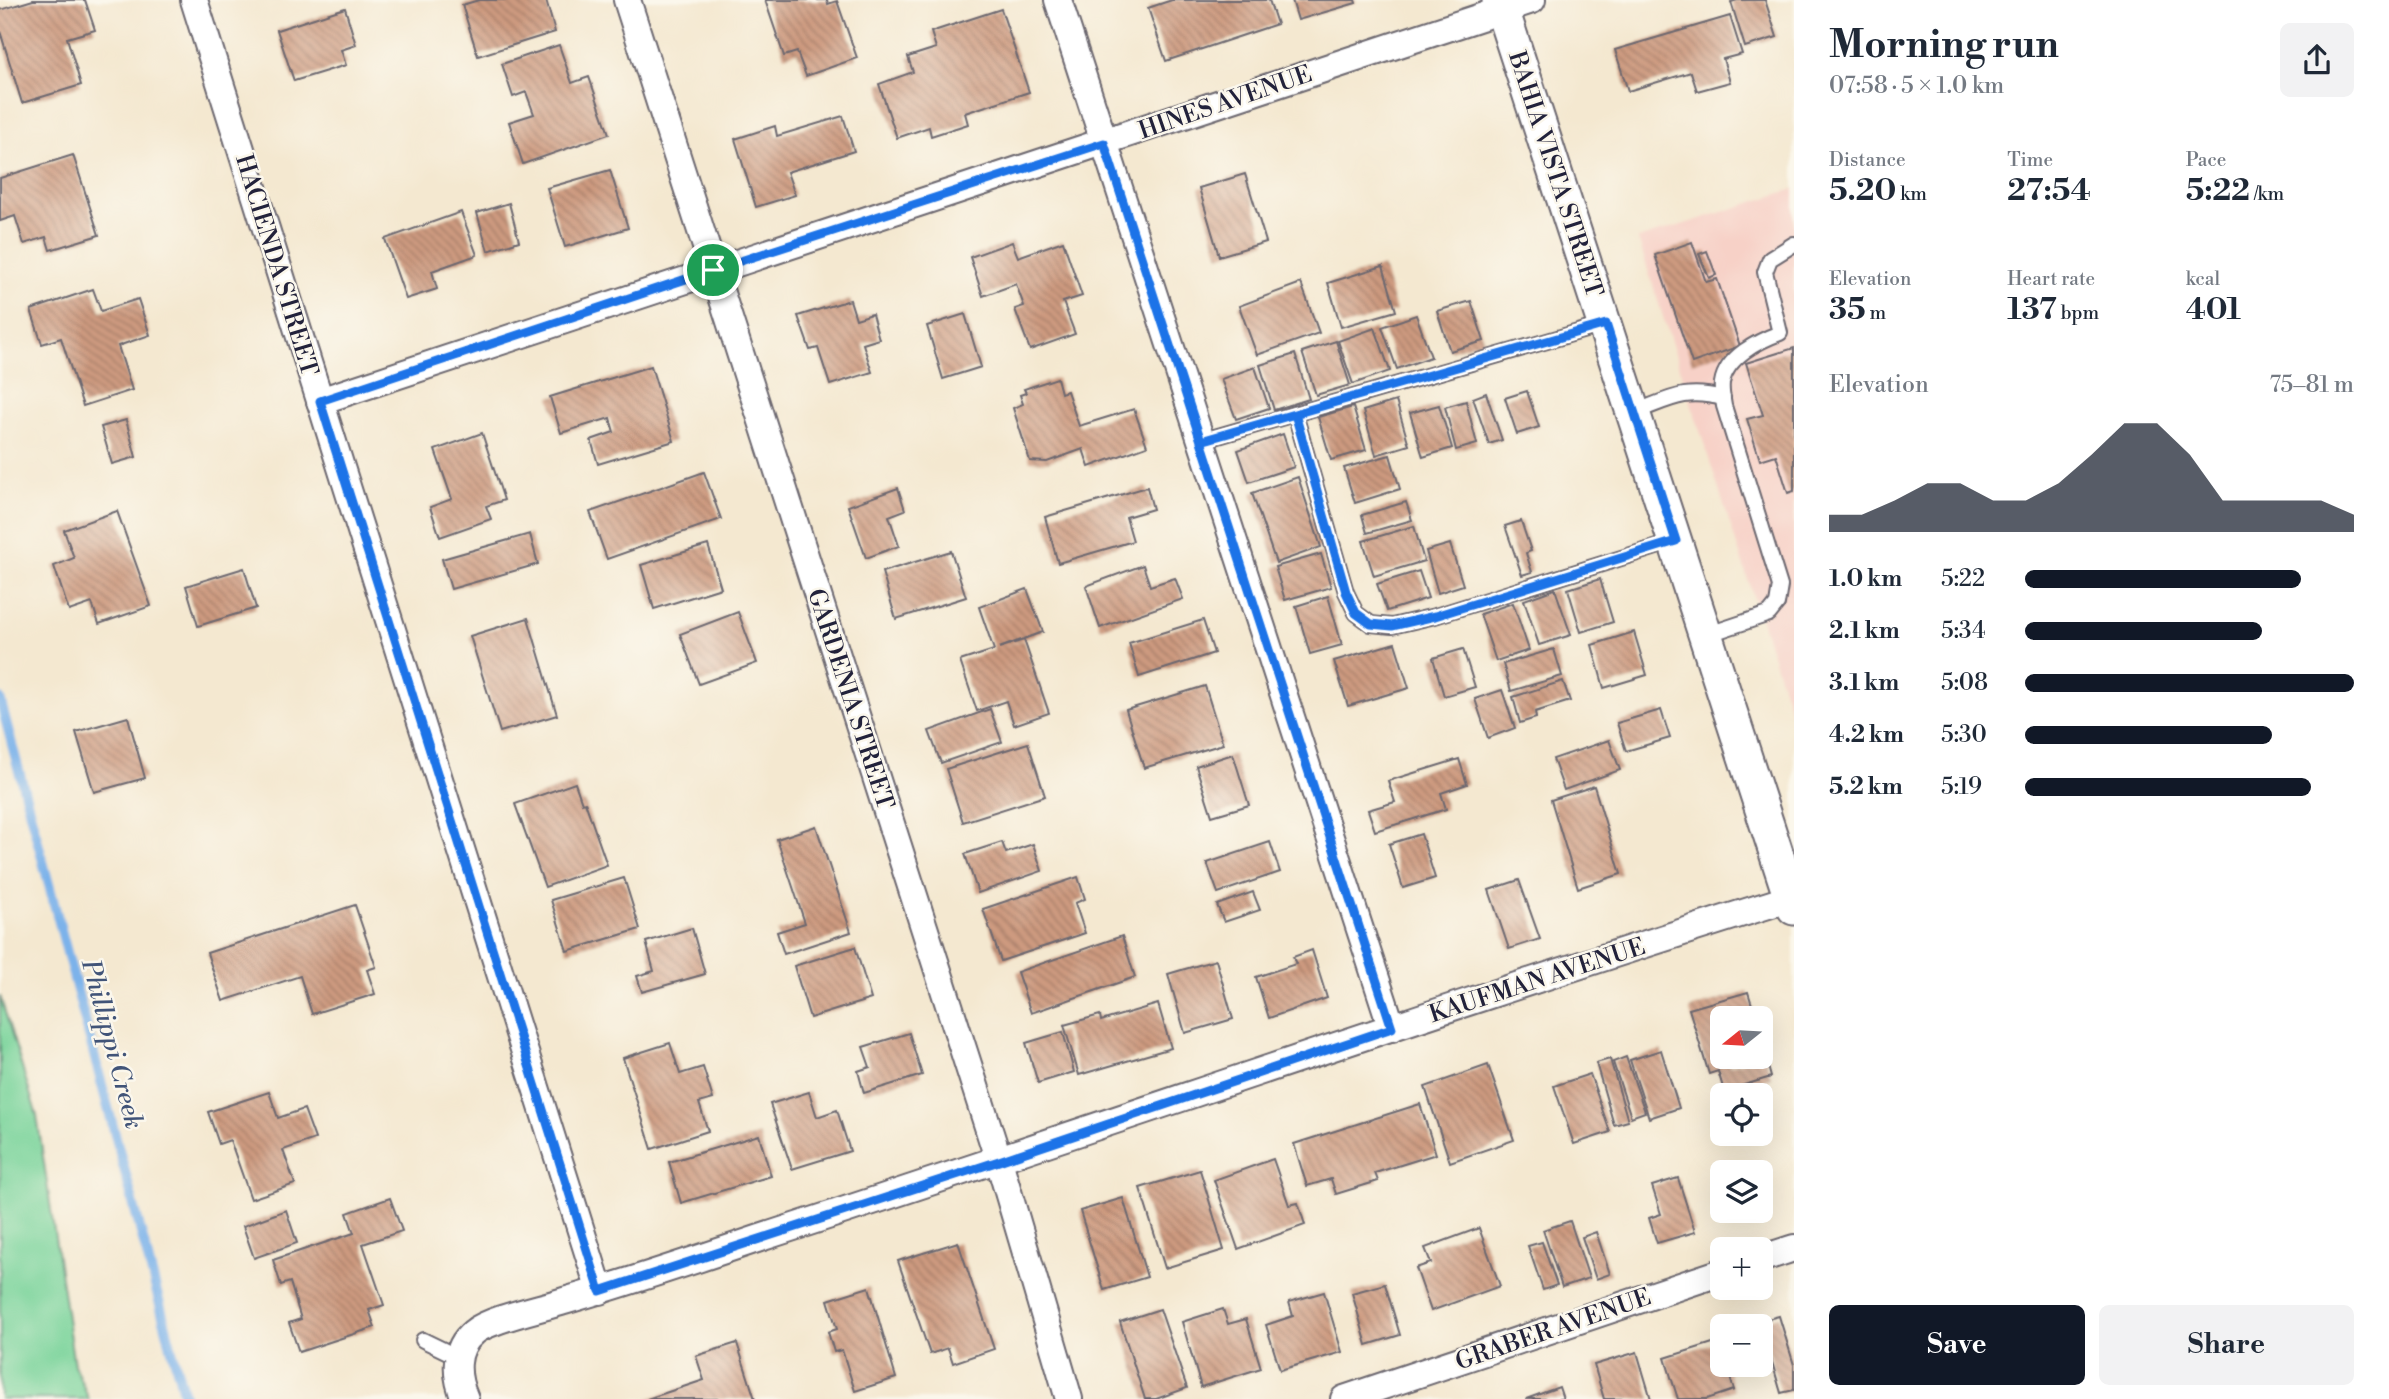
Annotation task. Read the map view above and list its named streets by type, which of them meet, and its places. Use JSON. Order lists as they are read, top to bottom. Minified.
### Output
{"streets":{"street":["HINES AVENUE","BAHIA VISTA STREET","HACIENDA STREET","GARDENIA STREET","KAUFMAN AVENUE","GRABER AVENUE"]},"crossings":[["HINES AVENUE","BAHIA VISTA STREET"],["HINES AVENUE","HACIENDA STREET"],["HINES AVENUE","GARDENIA STREET"],["BAHIA VISTA STREET","KAUFMAN AVENUE"],["HACIENDA STREET","KAUFMAN AVENUE"],["GARDENIA STREET","KAUFMAN AVENUE"]],"water":["Phillippi Creek"],"north":"left","page":{"heading":["Morning run","07:58 · 5 × 1.0 km"],"stats":[["Distance","5.20 km"],["Time","27:54"],["Pace","5:22 /km"],["Elevation","35 m"],["Heart rate","137 bpm"],["kcal","401"]],"chart":["Elevation","75–81 m"],"list":[{"name":"1.0 km","note":"5:22"},{"name":"2.1 km","note":"5:34"},{"name":"3.1 km","note":"5:08"},{"name":"4.2 km","note":"5:30"},{"name":"5.2 km","note":"5:19"}],"map_buttons":["+","−"],"buttons":["Save","Share"]}}
